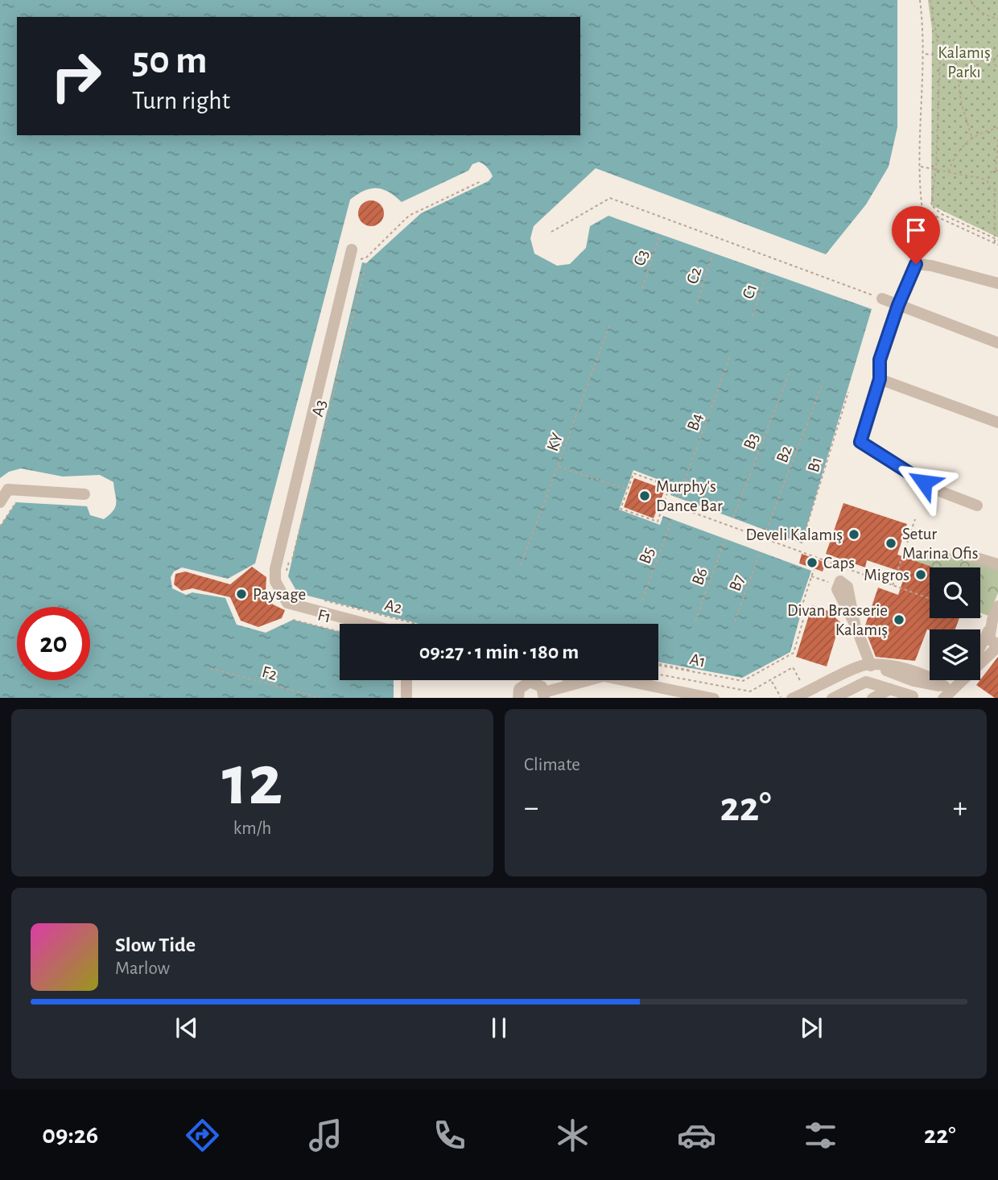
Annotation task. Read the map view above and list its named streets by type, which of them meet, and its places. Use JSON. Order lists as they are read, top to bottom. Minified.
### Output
{"streets":{"path":["C3","C2","C1","A3","B4","B3","KY","B2","B1","B5","B6","B7","A2","F1","A1","F2"]},"parks":["Kalamış Parkı"],"places":["Murphy's Dance Bar","Develi Kalamış","Setur Marina Ofis","Caps","Migros","Paysage","Divan Brasserie Kalamış"],"page":{"turn":["50 m","Turn right"],"limit":"20","trip":"09:27 · 1 min · 180 m","tile":[["12","km/h"],"Climate"],"heat":["−","22°","+"],"song":["Slow Tide","Marlow"],"tabs":["09:26","22°"]}}
